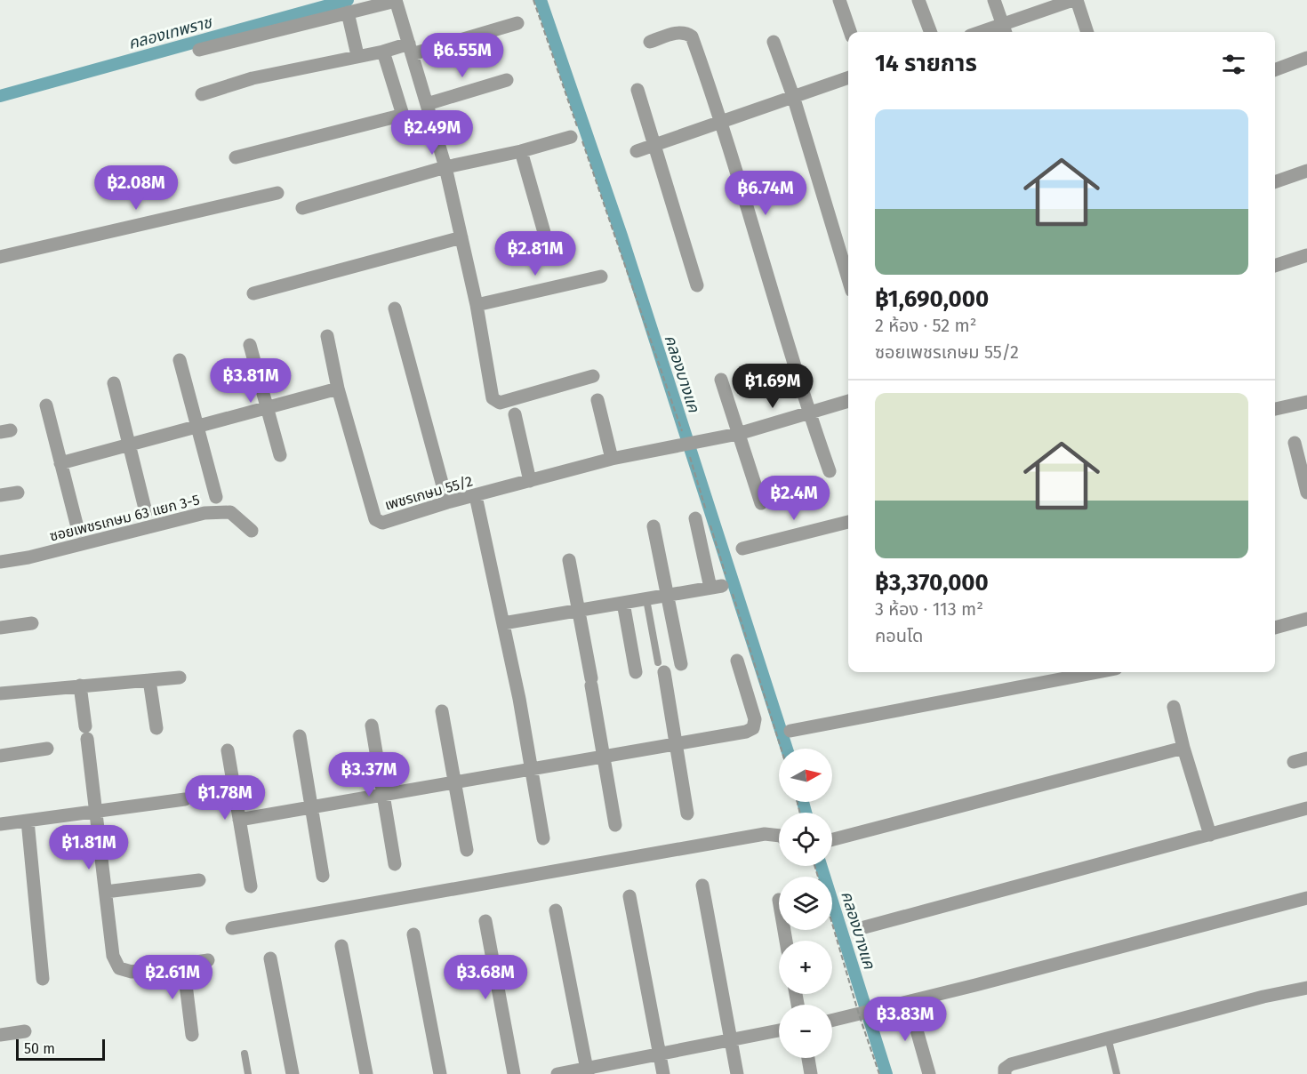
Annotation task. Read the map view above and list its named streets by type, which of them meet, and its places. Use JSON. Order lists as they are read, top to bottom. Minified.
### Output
{"streets":{"street":["เพชรเกษม 55/2","ซอยเพชรเกษม 63 แยก 3-5"]},"water":["คลองเทพราช","คลองบางแค"],"scale_bar":"50 m","north":"right","page":{"heading":"14 รายการ","price":["฿6.55M","฿2.49M","฿2.08M","฿6.74M","฿2.81M","฿3.81M","฿1.69M","฿2.4M","฿3.37M","฿1.78M","฿1.81M","฿2.61M","฿3.68M","฿3.83M"],"list":[{"name":"฿1,690,000","note":"2 ห้อง · 52 m² · ซอยเพชรเกษม 55/2"},{"name":"฿3,370,000","note":"3 ห้อง · 113 m² · คอนโด"}],"map_buttons":["+","−"],"scale":"50 m"}}
